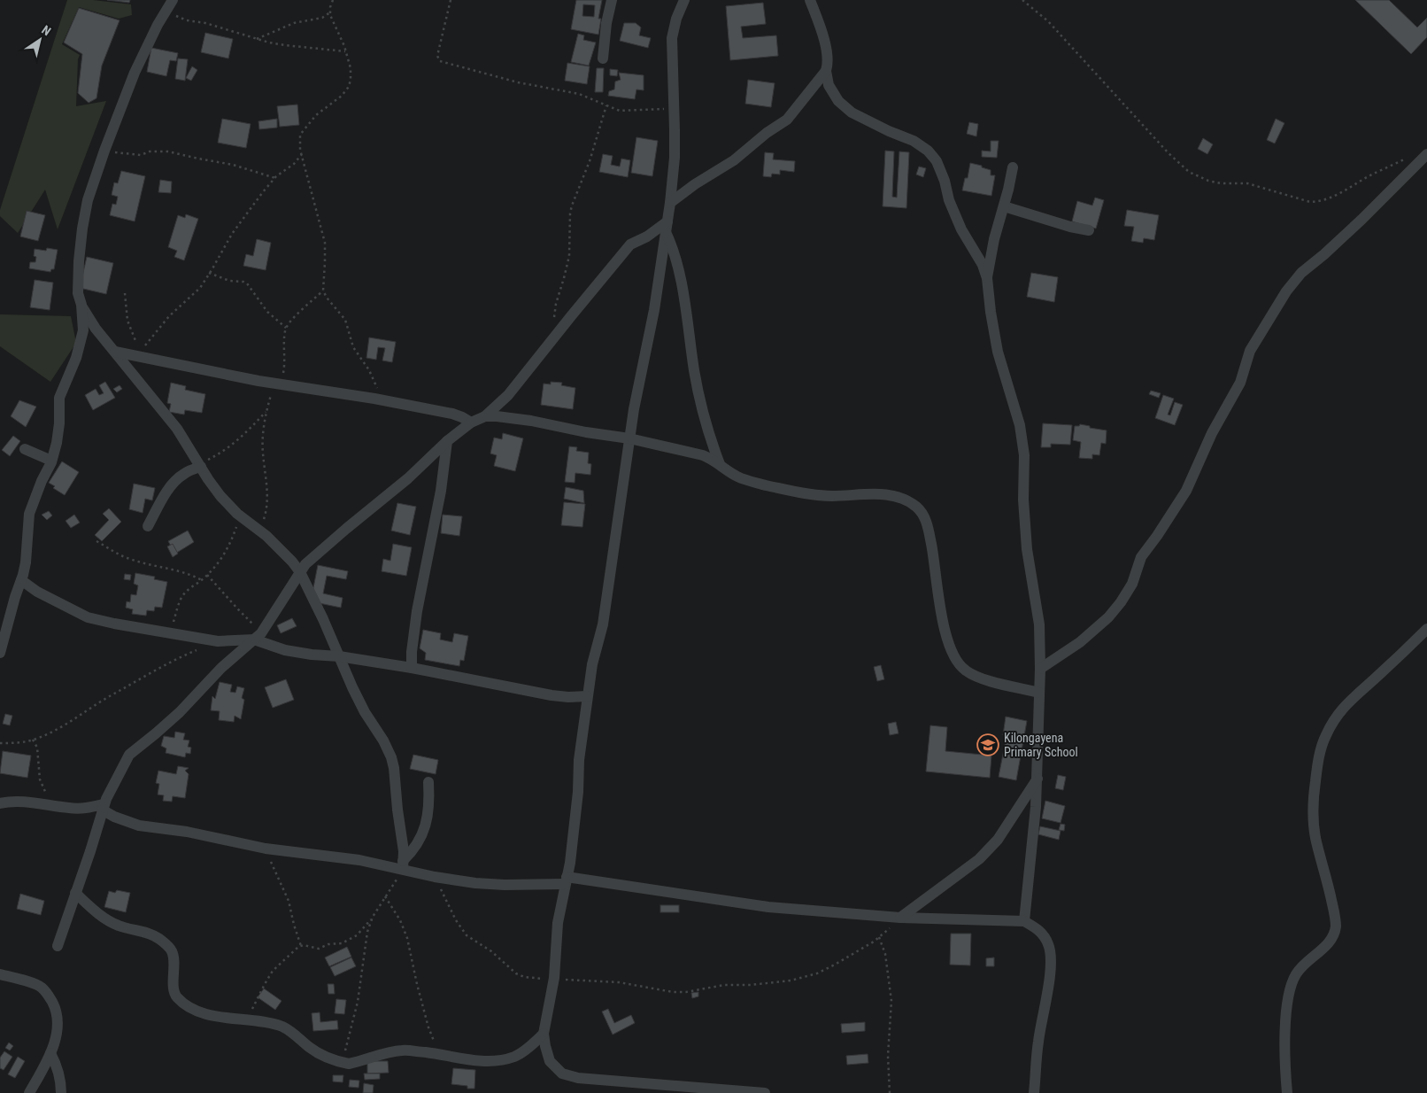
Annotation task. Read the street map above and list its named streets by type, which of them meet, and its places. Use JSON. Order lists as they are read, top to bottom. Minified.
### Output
{"places":{"school or university":["Kilongayena Primary School"]},"north":"top right"}
